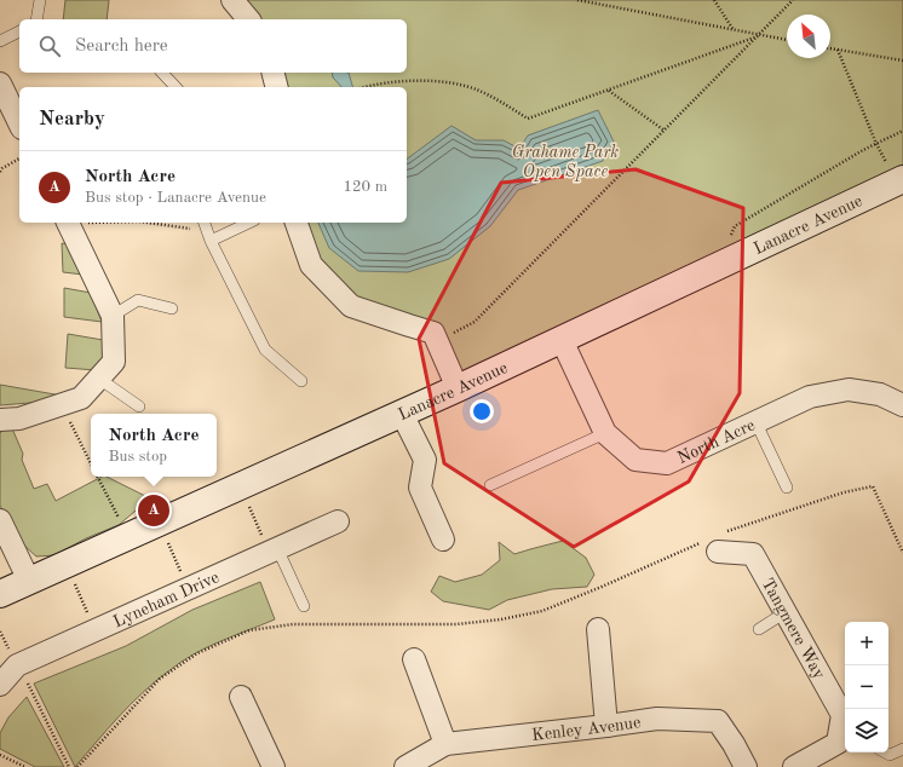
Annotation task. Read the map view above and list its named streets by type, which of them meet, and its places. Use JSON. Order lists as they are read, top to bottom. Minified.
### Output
{"streets":{"street":["Lanacre Avenue","North Acre","Lyneham Drive","Tangmere Way","Kenley Avenue"]},"crossings":[["Lanacre Avenue","North Acre"]],"parks":["Grahame Park Open Space"],"north":"top left","page":{"search":"Search here","heading":"Nearby","list":[{"mark":"A","name":"North Acre","note":"Bus stop · Lanacre Avenue","value":"120 m"}],"popup":["North Acre","Bus stop"],"pins":"A","map_buttons":["+","−"]}}
